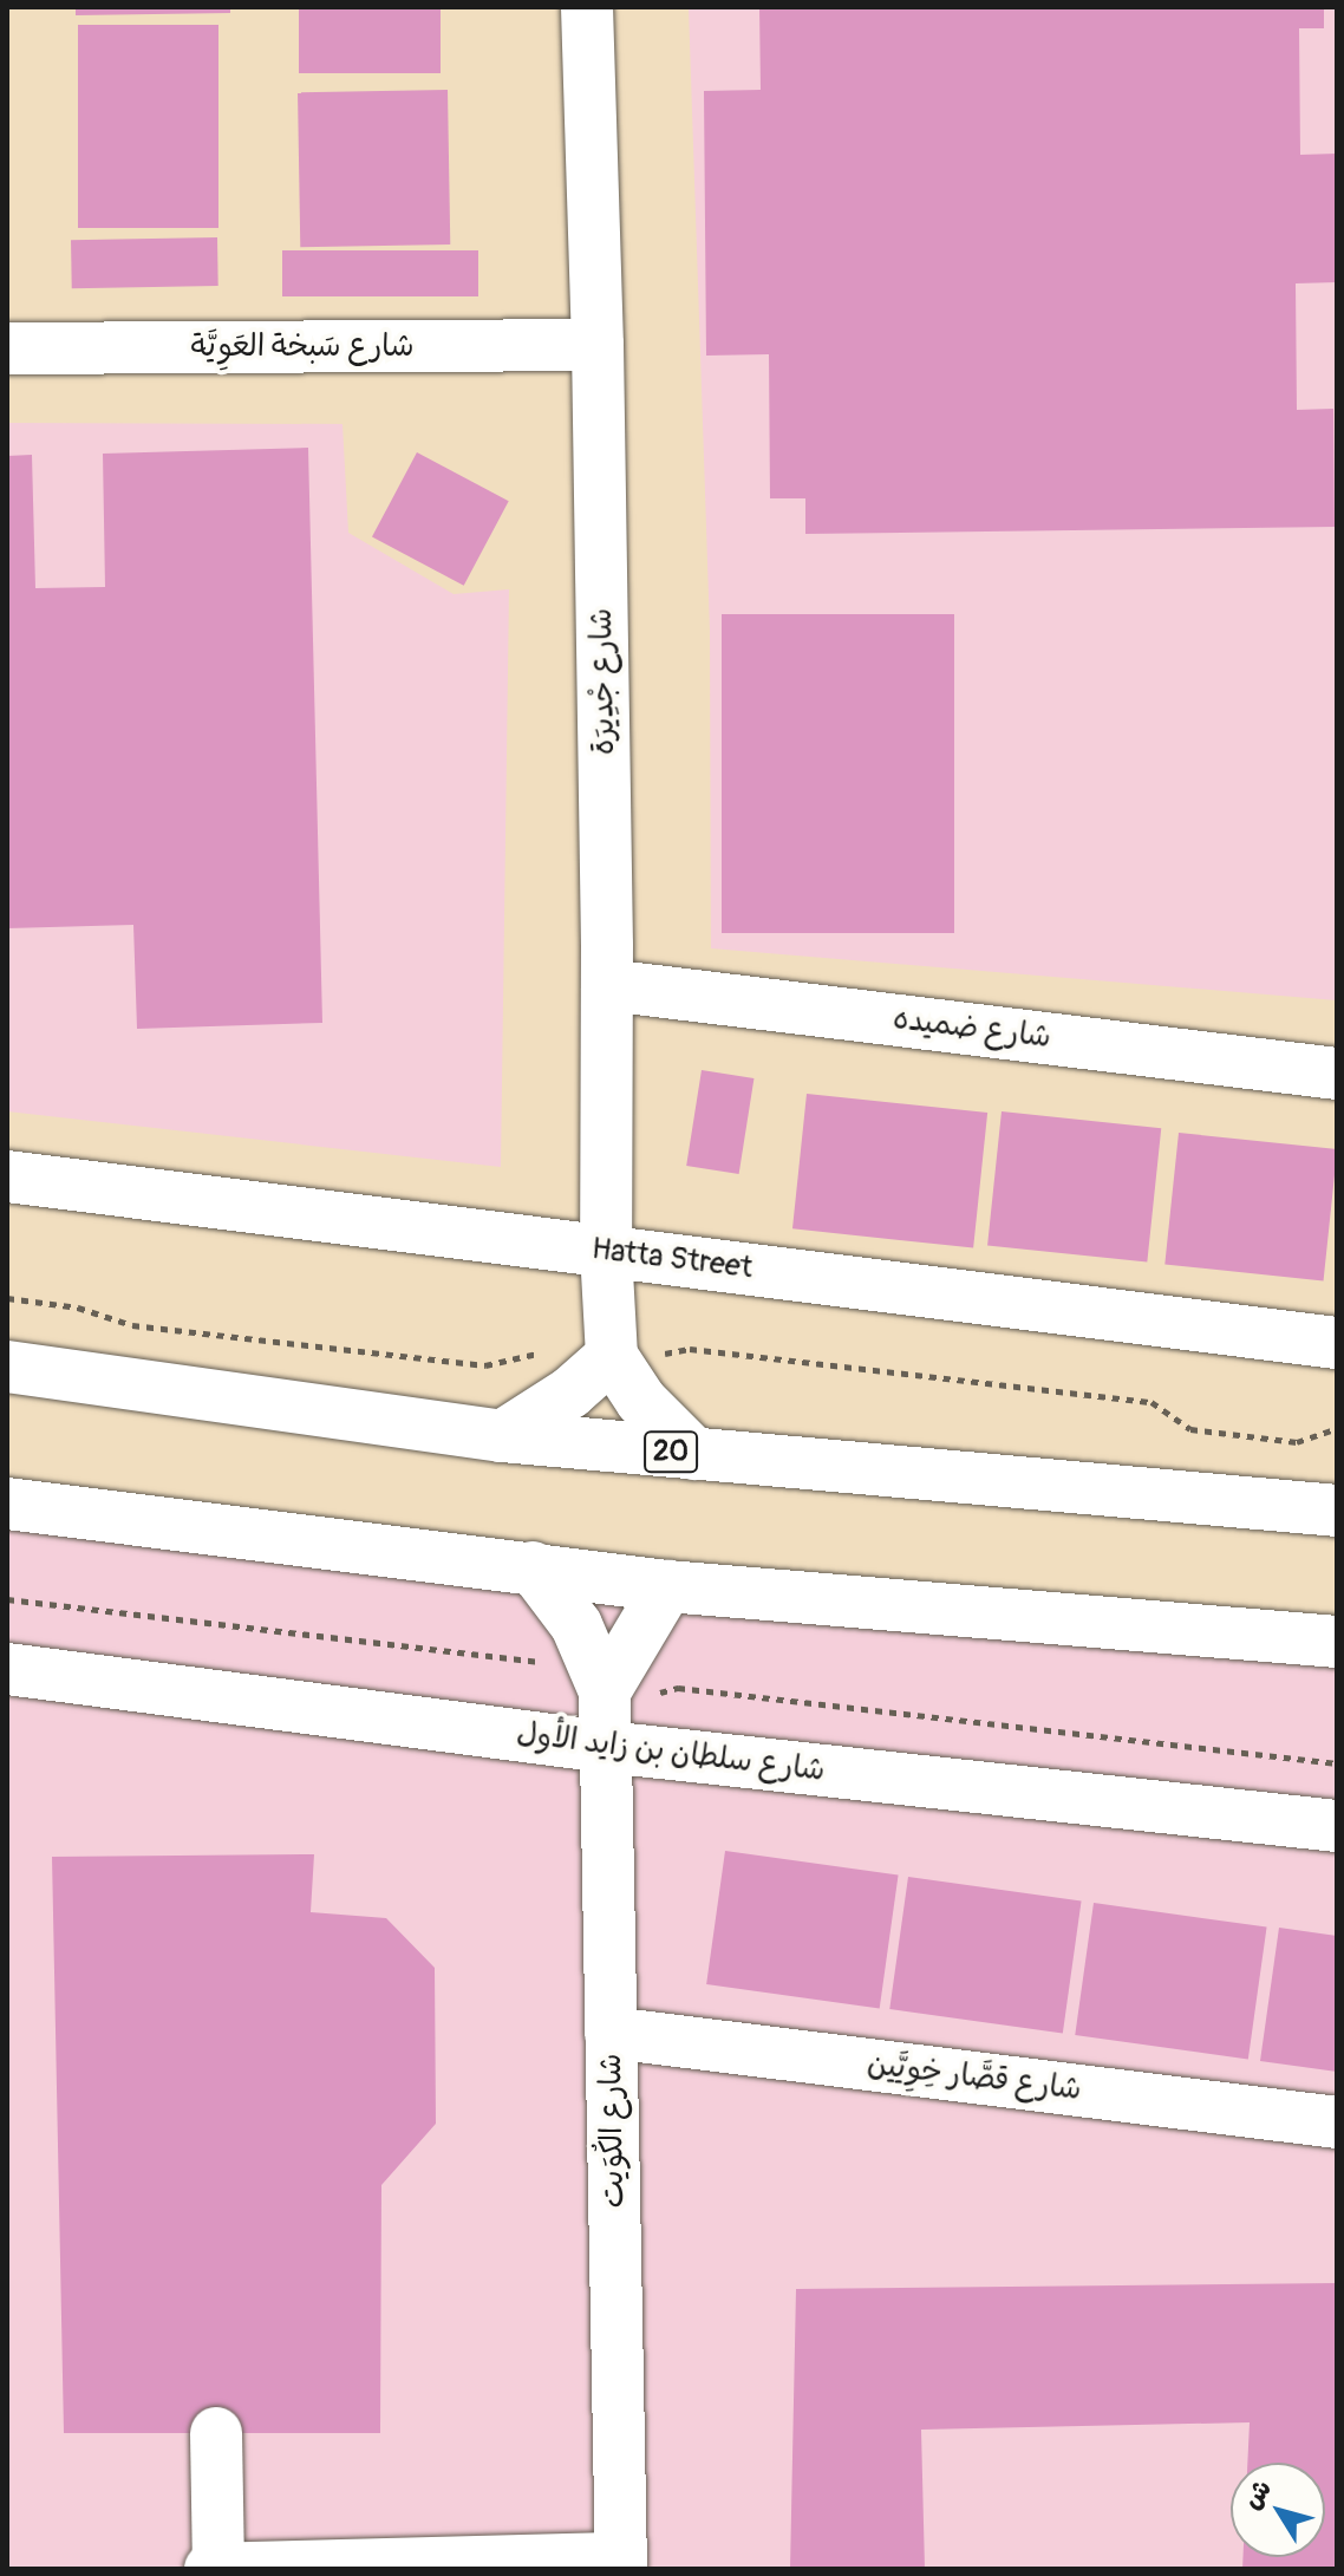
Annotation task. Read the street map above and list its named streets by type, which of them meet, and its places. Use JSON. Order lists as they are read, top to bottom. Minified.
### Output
{"streets":{"street":["شارع سَبخة العَوِيَّة","شارع جْدِيرَة","شارع ضميده","Hatta Street","20","شارع سلطان بن زايد الأول","شارع قصَّار خِوِيَّين","شارع الكُوَيت"]},"crossings":[["شارع سَبخة العَوِيَّة","شارع جْدِيرَة"],["شارع جْدِيرَة","شارع ضميده"],["شارع جْدِيرَة","Hatta Street"],["شارع سلطان بن زايد الأول","شارع الكُوَيت"],["شارع قصَّار خِوِيَّين","شارع الكُوَيت"]],"north":"top left"}
